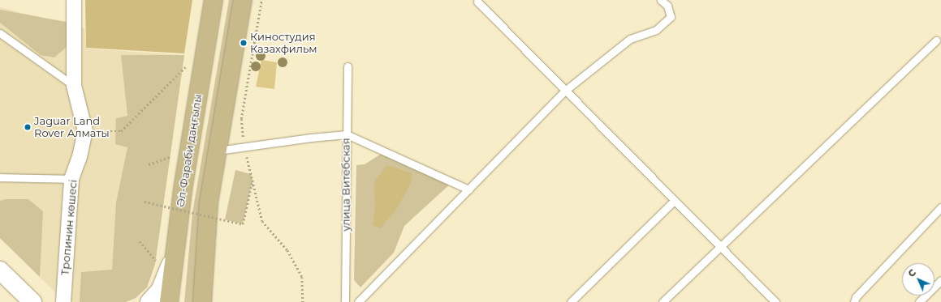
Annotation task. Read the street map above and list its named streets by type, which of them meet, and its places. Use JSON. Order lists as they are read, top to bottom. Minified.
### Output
{"streets":{"main road":["Әл-Фараби даңғылы"],"street":["Тропинин көшесі"],"lane":["улица Витебская"]},"places":["Киностудия Казахфильм","Jaguar Land Rover Алматы"],"north":"top left"}
